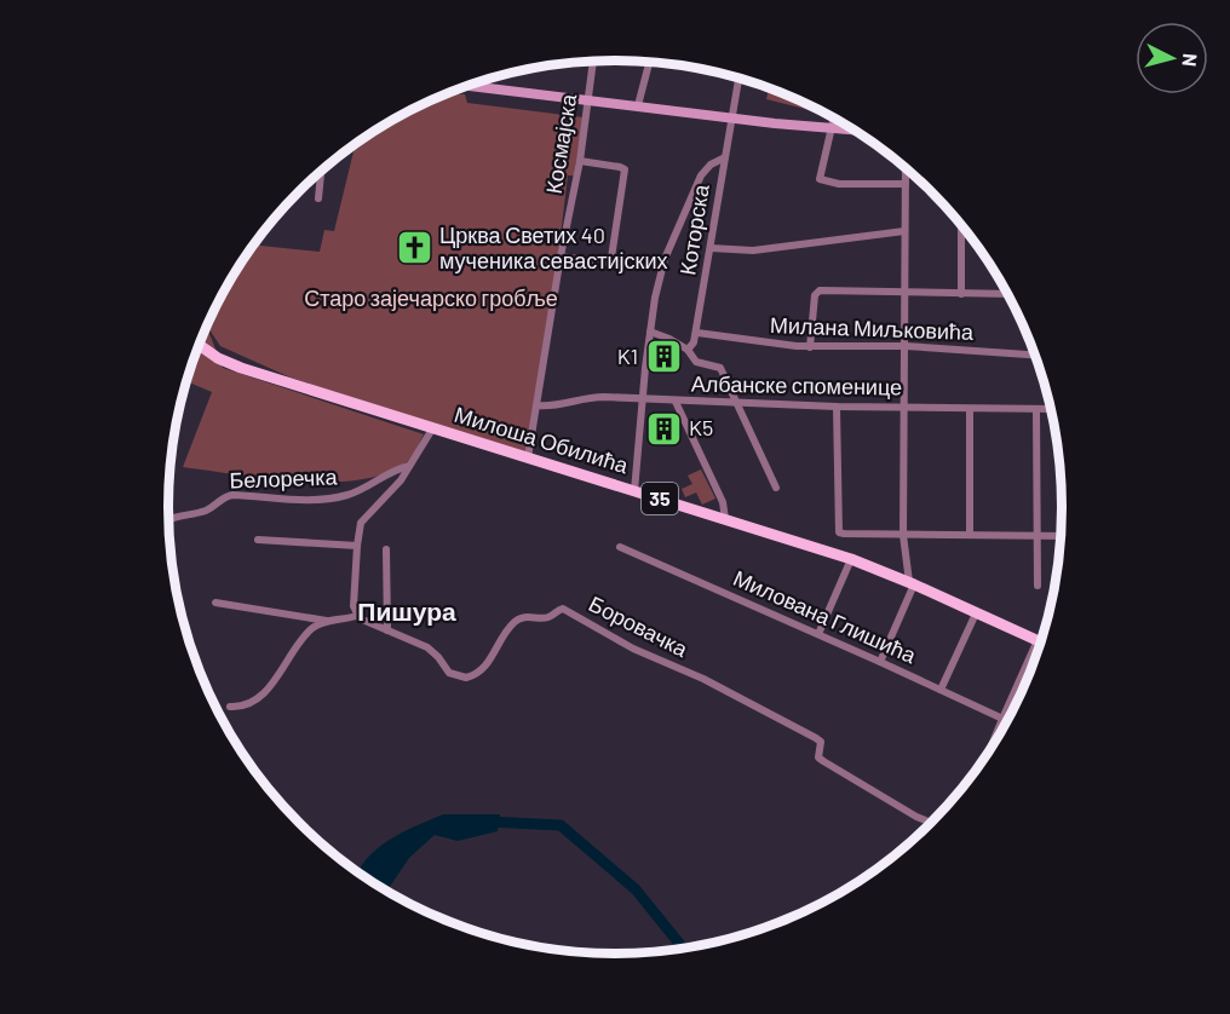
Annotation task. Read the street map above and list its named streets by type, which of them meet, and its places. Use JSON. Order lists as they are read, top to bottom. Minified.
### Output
{"streets":{"main road":["Милоша Обилића","35"],"street":["Космајска","Которска","Милана Миљковића","Албанске споменице","Белоречка","Милована Глишића","Боровачка"]},"crossings":[["Космајска","Албанске споменице"],["Космајска","Милоша Обилића"],["Которска","Милана Миљковића"]],"districts":["Пишура"],"parks":["Старо зајечарско гробље"],"places":{"church":["Црква Светих 40 мученика севастијских"],"building":["K1","K5"]},"north":"right"}
